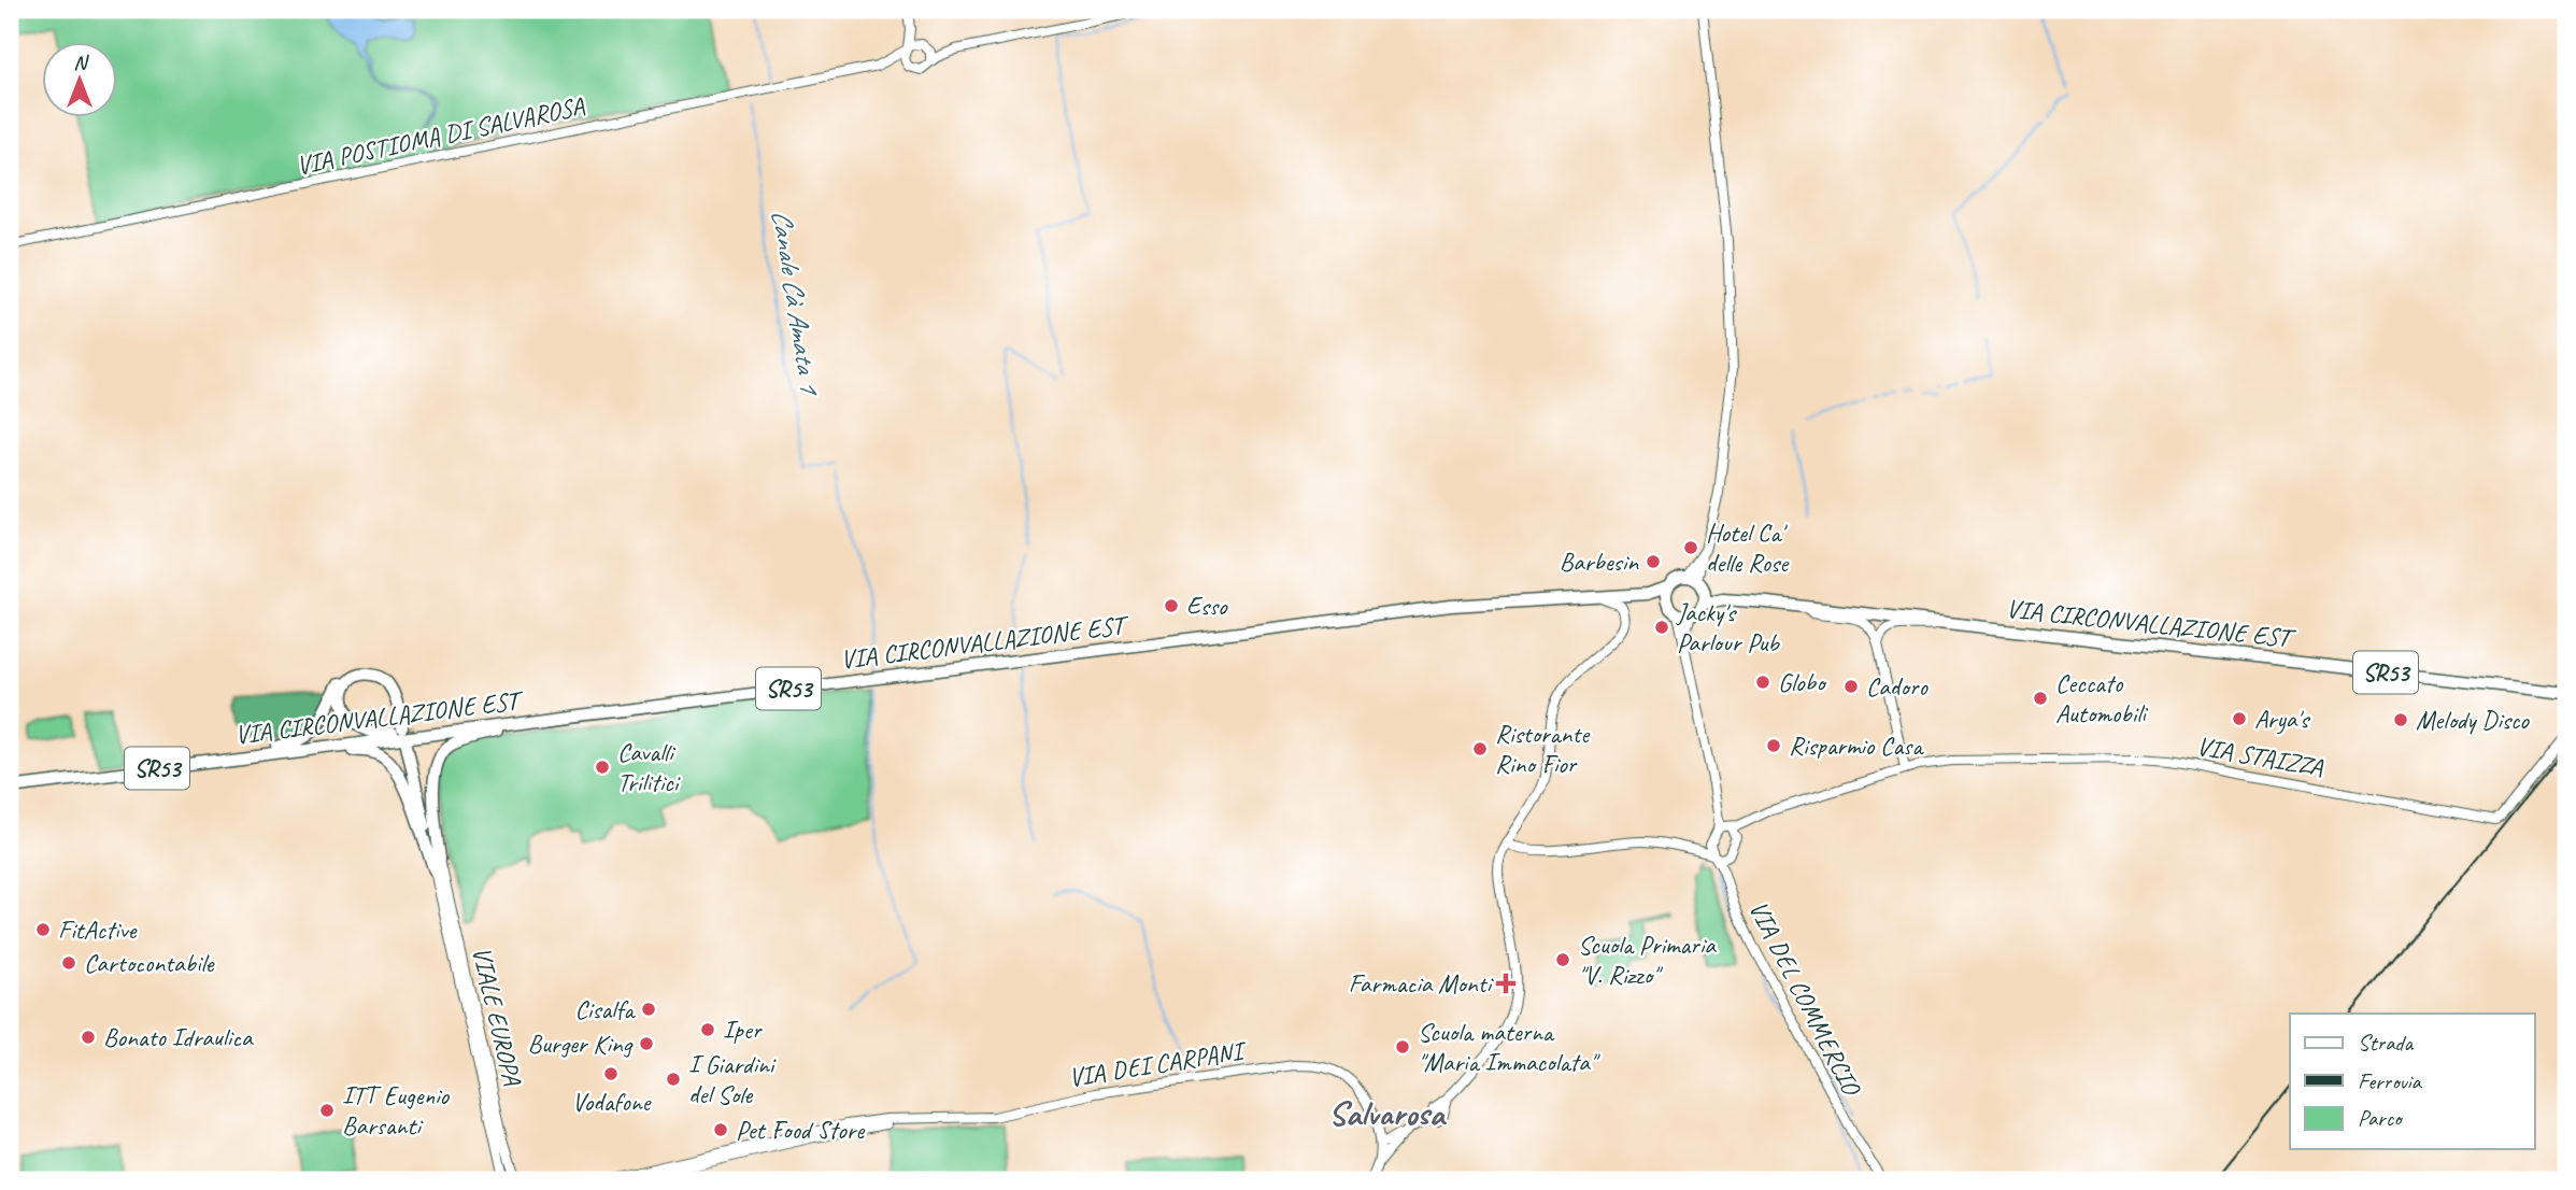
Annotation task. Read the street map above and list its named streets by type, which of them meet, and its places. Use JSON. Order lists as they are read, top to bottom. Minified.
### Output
{"streets":{"main road":["VIA CIRCONVALLAZIONE EST","SR53"],"street":["VIA POSTIOMA DI SALVAROSA","VIA STAIZZA","VIA DEL COMMERCIO","VIALE EUROPA","VIA DEI CARPANI"]},"crossings":[["VIA STAIZZA","VIA DEL COMMERCIO"]],"districts":["Salvarosa"],"water":["Canale Cà Amata 1"],"places":{"other":["Hotel Ca' delle Rose","Barbesin","Esso","Jacky's Parlour Pub","Globo","Cadoro","Ceccato Automobili","Arya's","Melody Disco","Risparmio Casa","Ristorante Rino Fior","Cavalli Trilitici","FitActive","Scuola Primaria \"V. Rizzo\"","Cartocontabile","Cisalfa","Iper","Bonato Idraulica","Burger King","Scuola materna \"Maria Immacolata\"","Vodafone","I Giardini del Sole","ITT Eugenio Barsanti","Pet Food Store"],"health":["Farmacia Monti"]},"legend":["Strada","Ferrovia","Parco"],"north":"top"}
